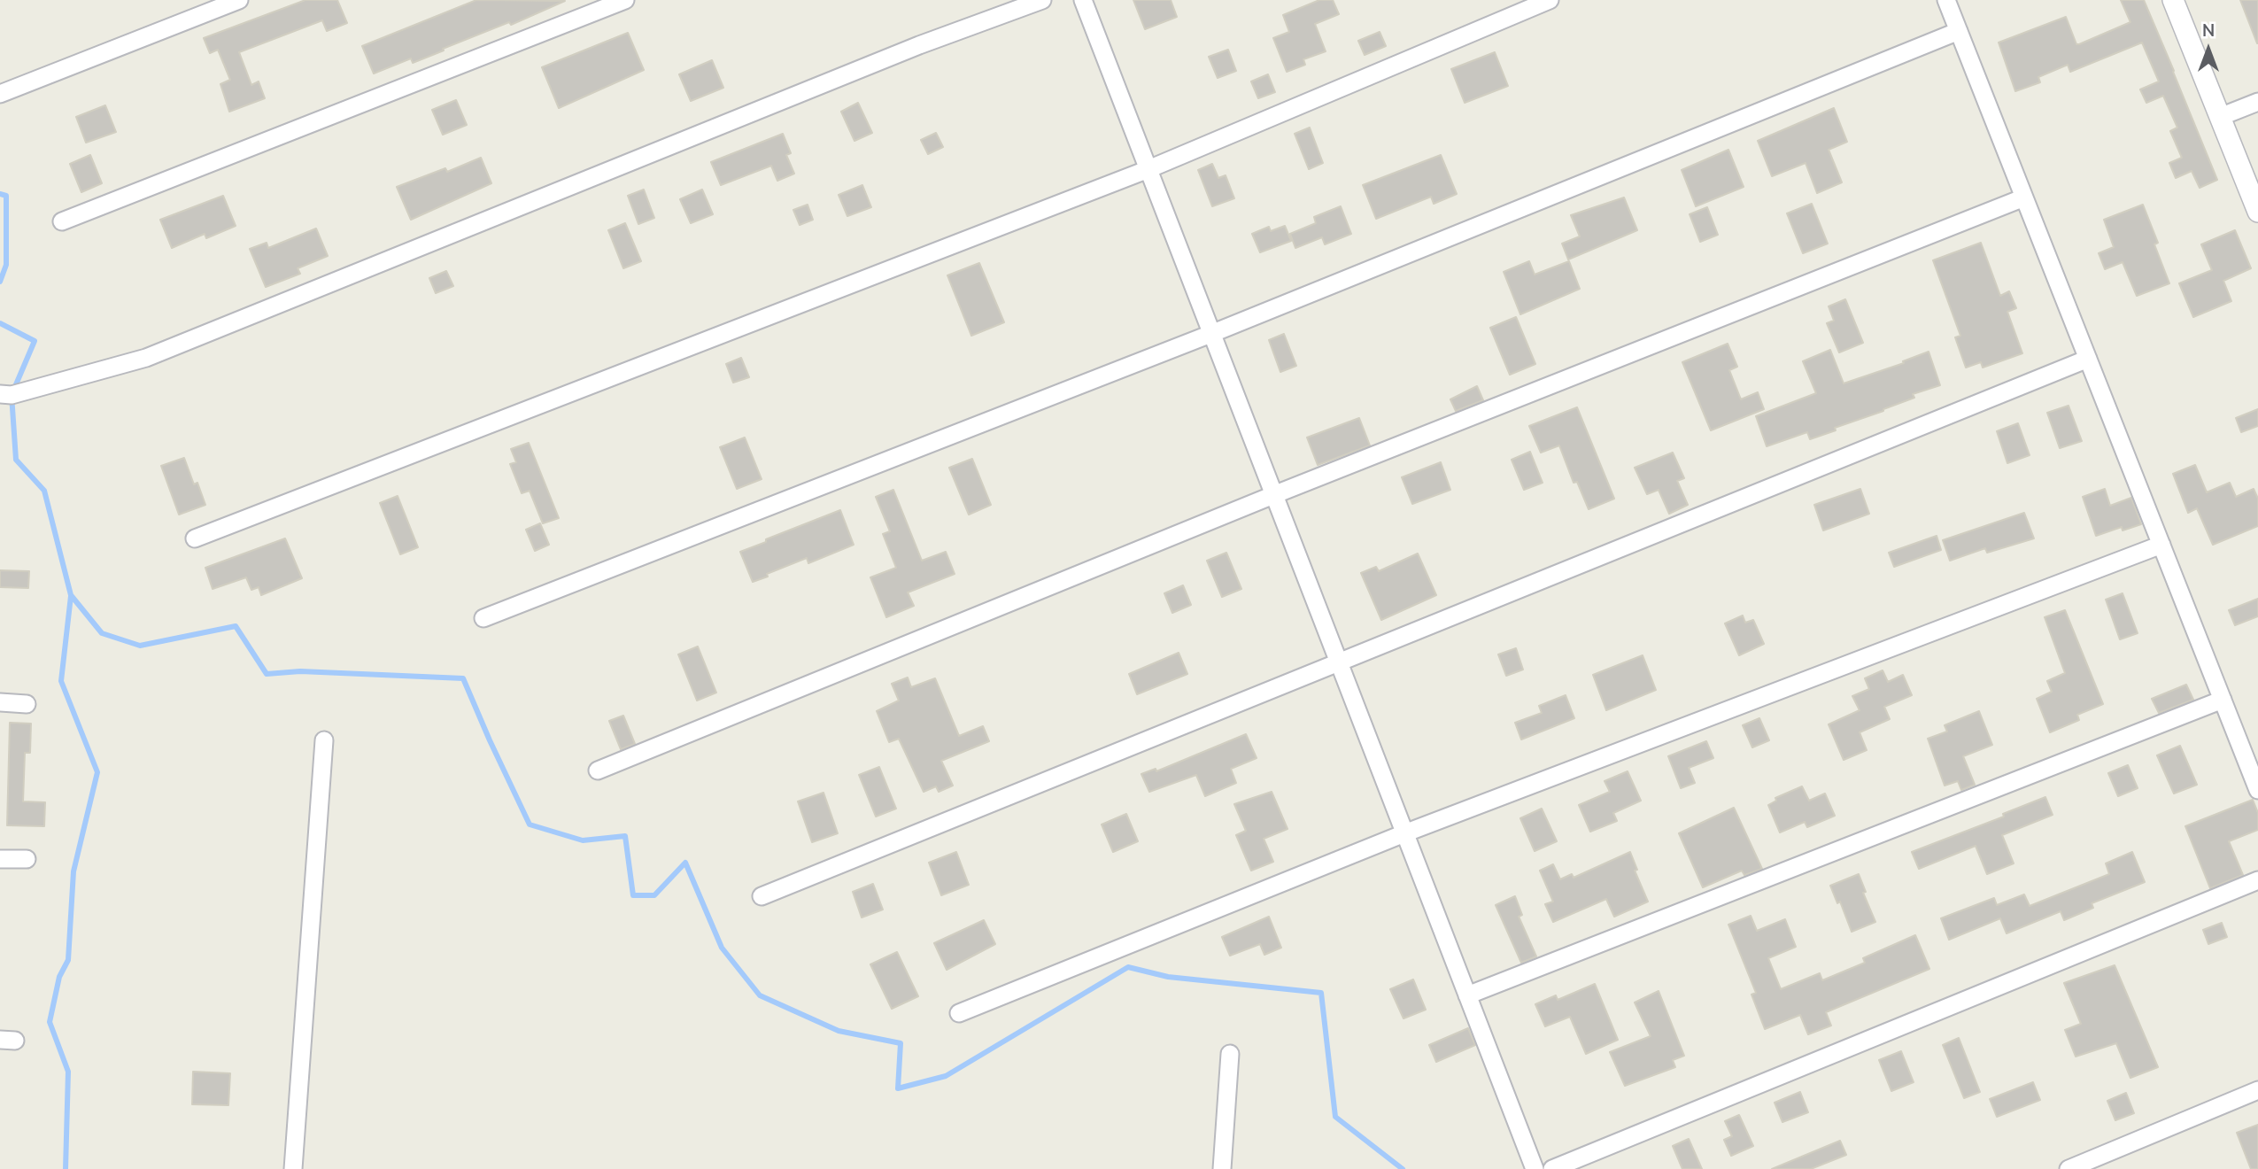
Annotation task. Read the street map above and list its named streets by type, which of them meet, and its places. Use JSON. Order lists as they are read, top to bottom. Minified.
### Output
{"north":"top"}
